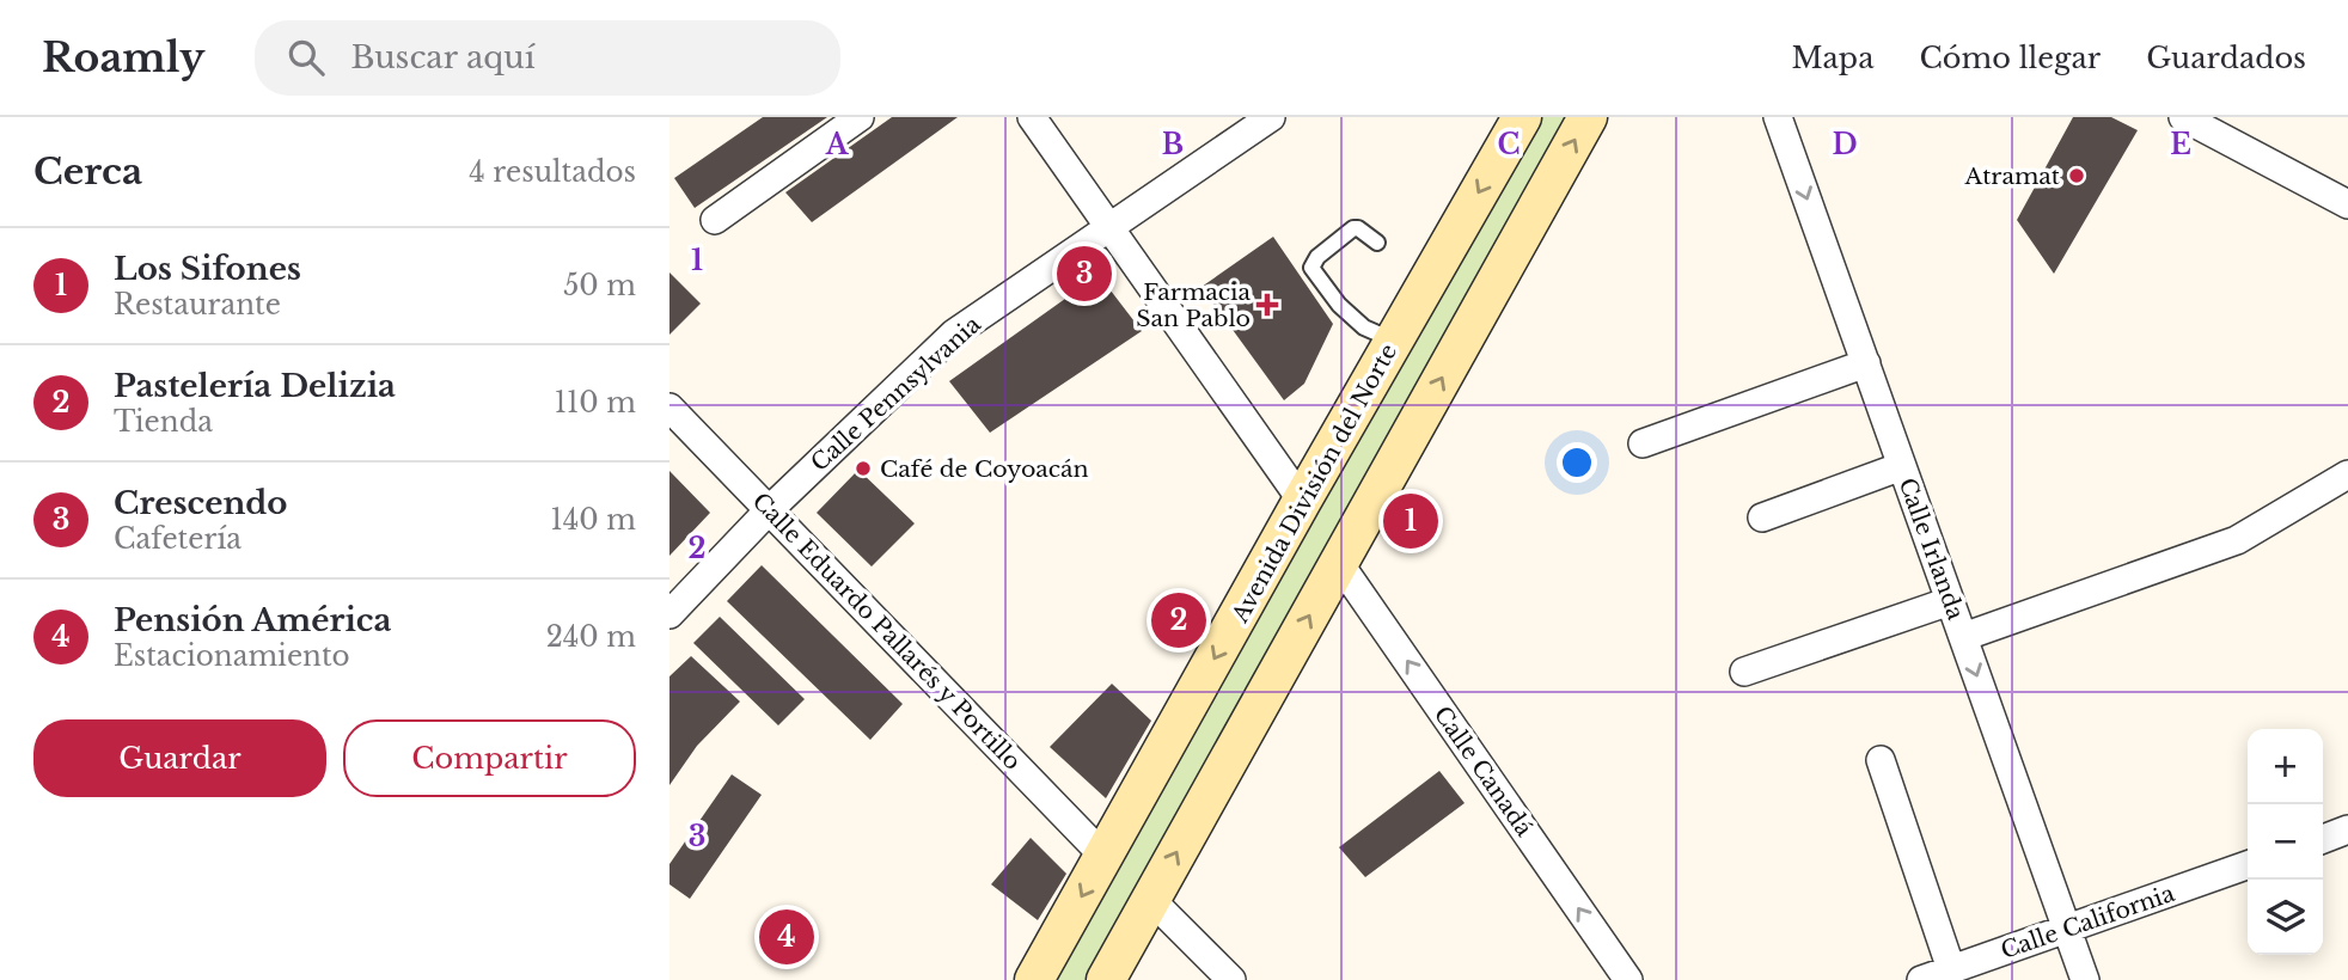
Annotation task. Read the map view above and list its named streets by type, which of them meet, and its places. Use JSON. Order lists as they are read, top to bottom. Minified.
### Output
{"streets":{"main road":["Avenida División del Norte"],"street":["Calle Pennsylvania","Calle Irlanda","Calle Eduardo Pallarés y Portillo","Calle Canadá","Calle California"]},"crossings":[["Calle Pennsylvania","Calle Eduardo Pallarés y Portillo"],["Avenida División del Norte","Calle Eduardo Pallarés y Portillo"],["Calle Irlanda","Calle California"]],"one_way":["Calle Canadá"],"places":{"other":["Atramat","Café de Coyoacán"],"health":["Farmacia San Pablo"]},"page":{"header":"Roamly","search":"Buscar aquí","nav":["Mapa","Cómo llegar","Guardados"],"heading":["Cerca","4 resultados"],"list":[{"mark":"1","name":"Los Sifones","note":"Restaurante","value":"50 m"},{"mark":"2","name":"Pastelería Delizia","note":"Tienda","value":"110 m"},{"mark":"3","name":"Crescendo","note":"Cafetería","value":"140 m"},{"mark":"4","name":"Pensión América","note":"Estacionamiento","value":"240 m"}],"pins":["3","1","2","4"],"buttons":["Guardar","Compartir"],"map_buttons":["+","−"]},"grid":{"columns":["A","B","C","D","E"],"rows":["1","2","3"]}}
